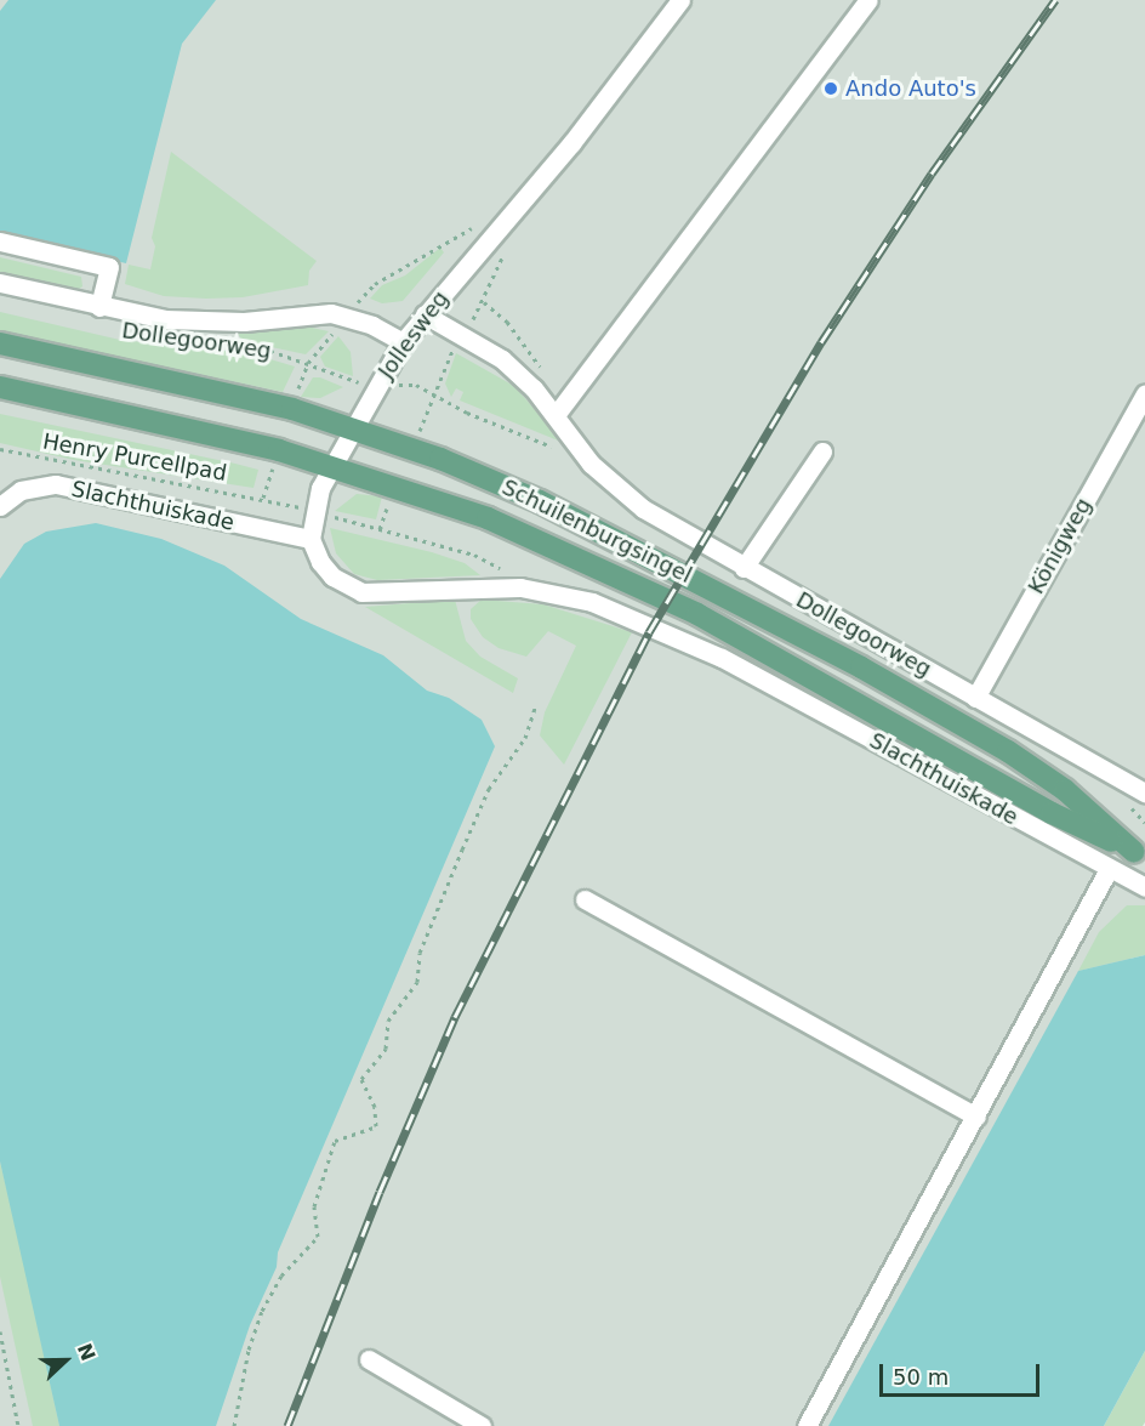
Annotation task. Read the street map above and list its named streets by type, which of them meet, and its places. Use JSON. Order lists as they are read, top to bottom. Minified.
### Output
{"streets":{"main road":["Schuilenburgsingel"],"street":["Jollesweg","Dollegoorweg","Slachthuiskade","Königweg"],"path":["Henry Purcellpad"]},"crossings":[["Jollesweg","Dollegoorweg"],["Jollesweg","Schuilenburgsingel"],["Dollegoorweg","Königweg"]],"places":["Ando Auto's"],"scale_bar":"50 m","north":"right"}
